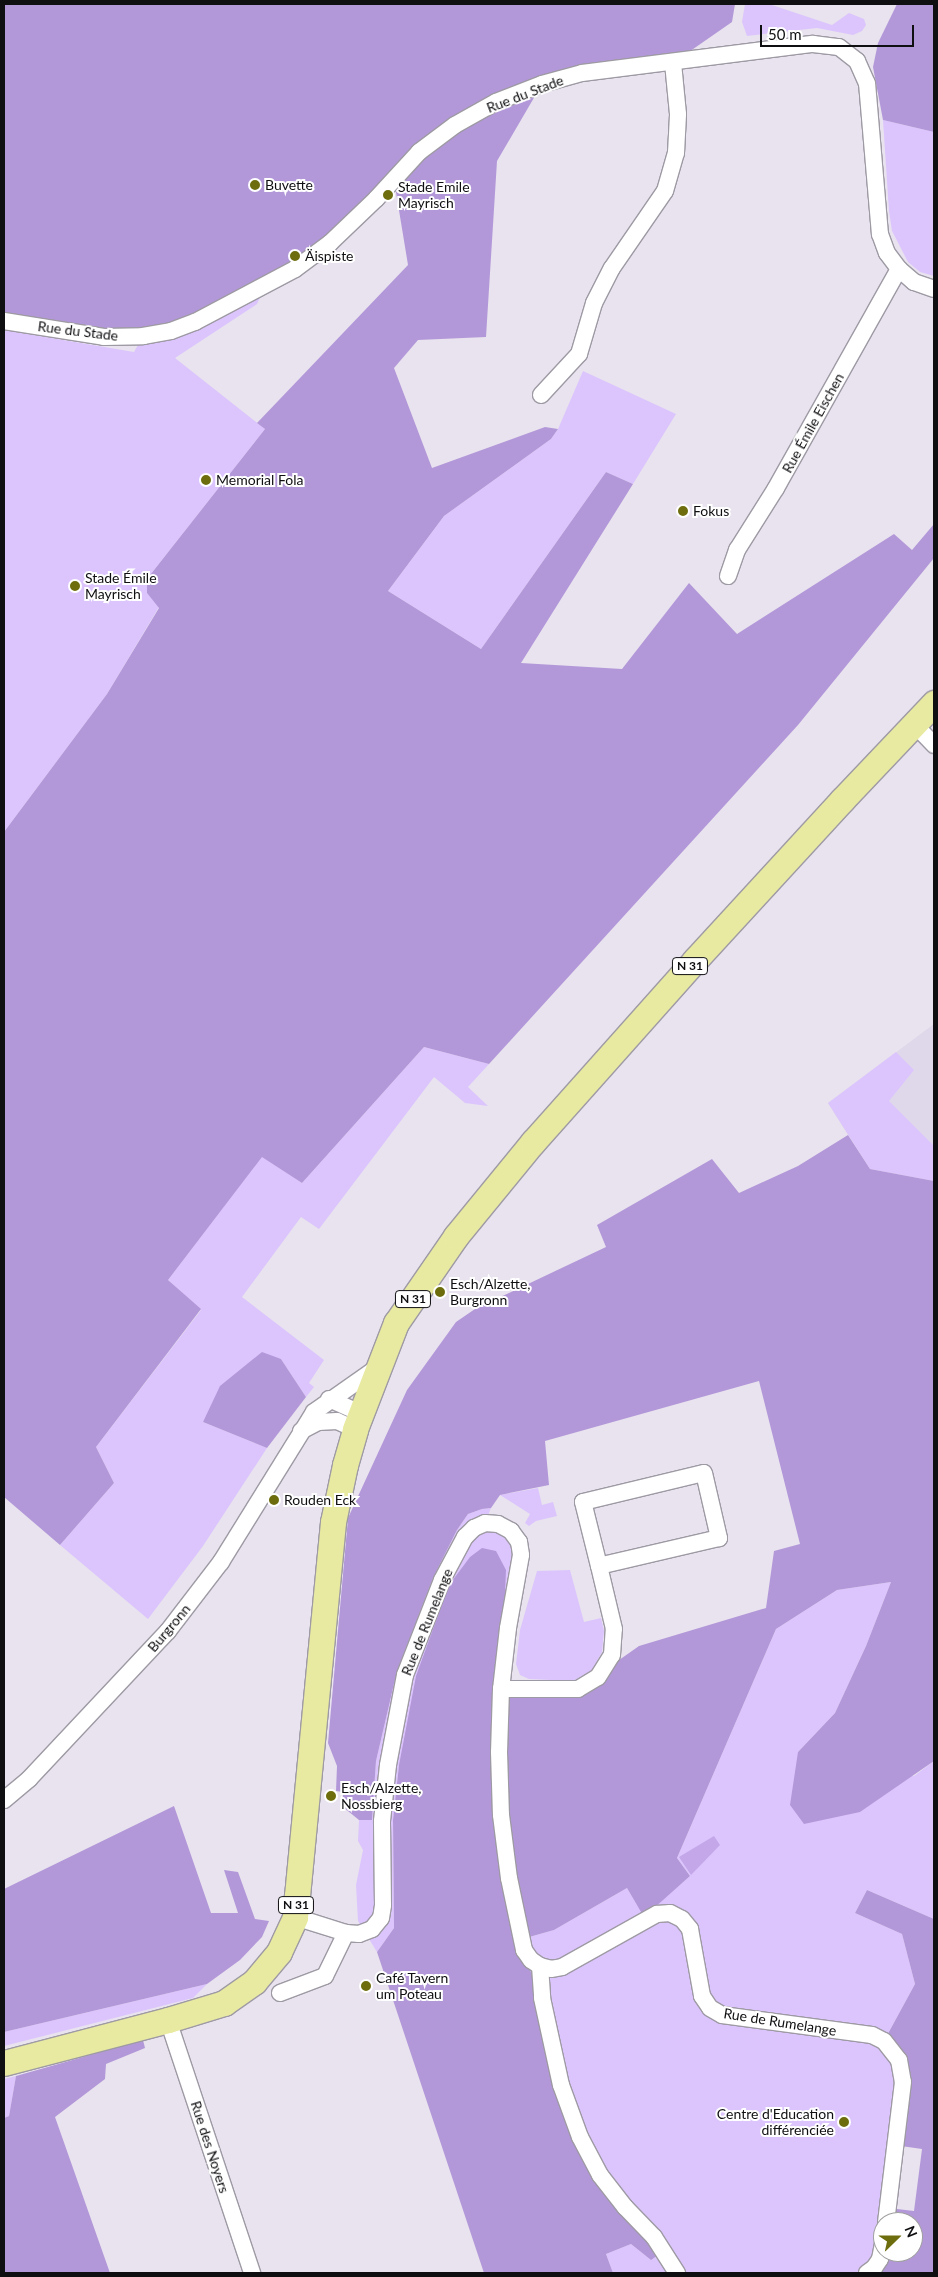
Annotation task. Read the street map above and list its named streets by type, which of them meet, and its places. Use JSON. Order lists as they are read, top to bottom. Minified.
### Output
{"streets":{"main road":["N 31"],"street":["Rue du Stade","Rue Émile Eischen","Rue de Rumelange","Burgronn","Rue des Noyers"]},"crossings":[["Rue du Stade","Rue Émile Eischen"],["N 31","Rue de Rumelange"],["N 31","Burgronn"],["N 31","Rue des Noyers"]],"places":["Buvette","Stade Emile Mayrisch","Äispiste","Memorial Fola","Fokus","Stade Émile Mayrisch","Esch/Alzette, Burgronn","Rouden Eck","Esch/Alzette, Nossbierg","Café Tavern um Poteau","Centre d'Education différenciée"],"scale_bar":"50 m","north":"right"}
